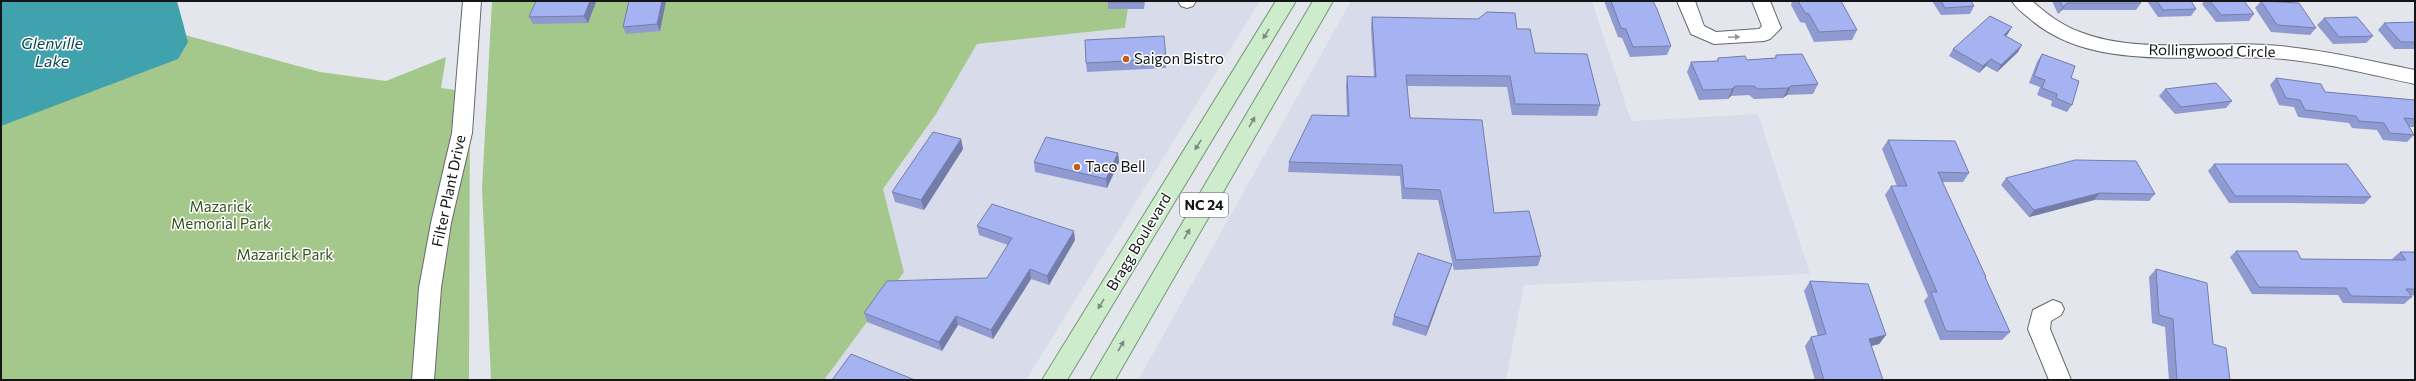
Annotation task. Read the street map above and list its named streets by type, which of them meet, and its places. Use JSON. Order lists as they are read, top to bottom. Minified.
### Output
{"streets":{"main road":["NC 24","Bragg Boulevard"],"street":["Rollingwood Circle","Filter Plant Drive"]},"water":["Glenville Lake"],"parks":["Mazarick Memorial Park","Mazarick Park"],"places":["Saigon Bistro","Taco Bell"]}
